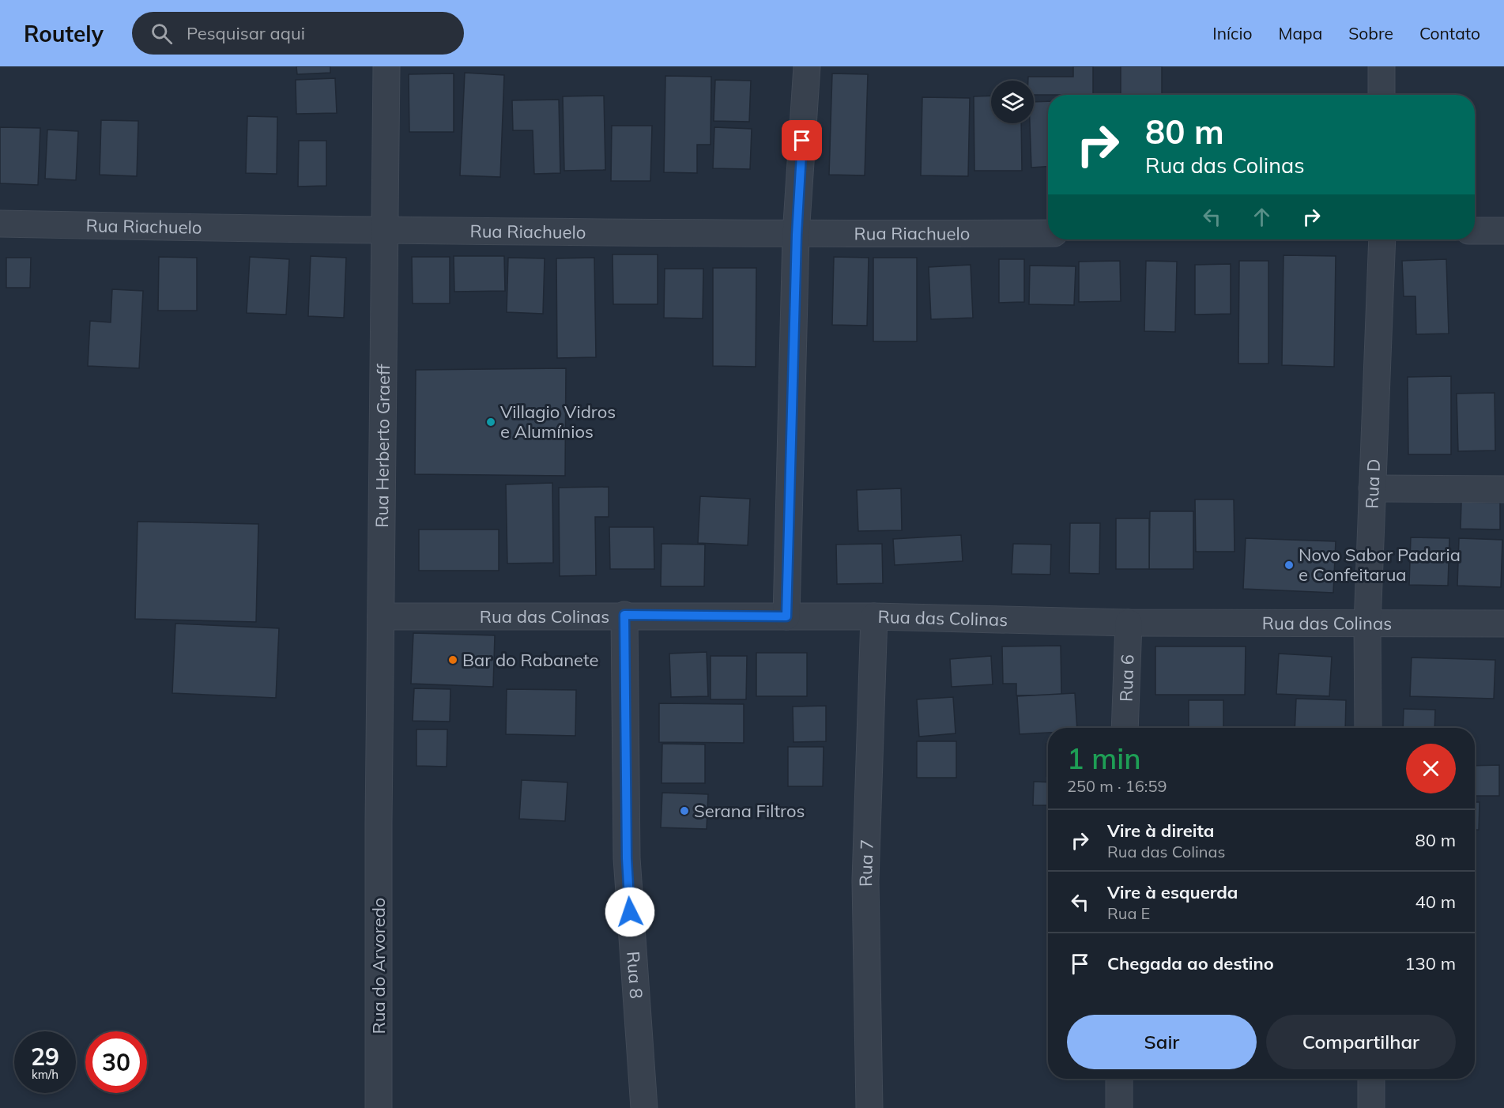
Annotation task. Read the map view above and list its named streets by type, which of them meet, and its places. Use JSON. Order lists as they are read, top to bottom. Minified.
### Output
{"streets":{"street":["Rua Riachuelo","Rua Herberto Graeff","Rua D","Rua das Colinas","Rua 6","Rua 7","Rua do Arvoredo","Rua 8"]},"crossings":[["Rua Riachuelo","Rua Herberto Graeff"],["Rua Herberto Graeff","Rua das Colinas"],["Rua Herberto Graeff","Rua do Arvoredo"],["Rua D","Rua das Colinas"],["Rua das Colinas","Rua 6"],["Rua das Colinas","Rua 7"],["Rua das Colinas","Rua 8"]],"places":["Villagio Vidros e Alumínios","Novo Sabor Padaria e Confeitarua","Bar do Rabanete","Serana Filtros"],"page":{"header":"Routely","search":"Pesquisar aqui","nav":["Início","Mapa","Sobre","Contato"],"turn":["80 m","Rua das Colinas"],"heading":["1 min","250 m · 16:59"],"list":[{"name":"Vire à direita","note":"Rua das Colinas","value":"80 m"},{"name":"Vire à esquerda","note":"Rua E","value":"40 m"},{"name":"Chegada ao destino","value":"130 m"}],"buttons":["Sair","Compartilhar"],"speed":"29 km/h","limit":"30"}}
